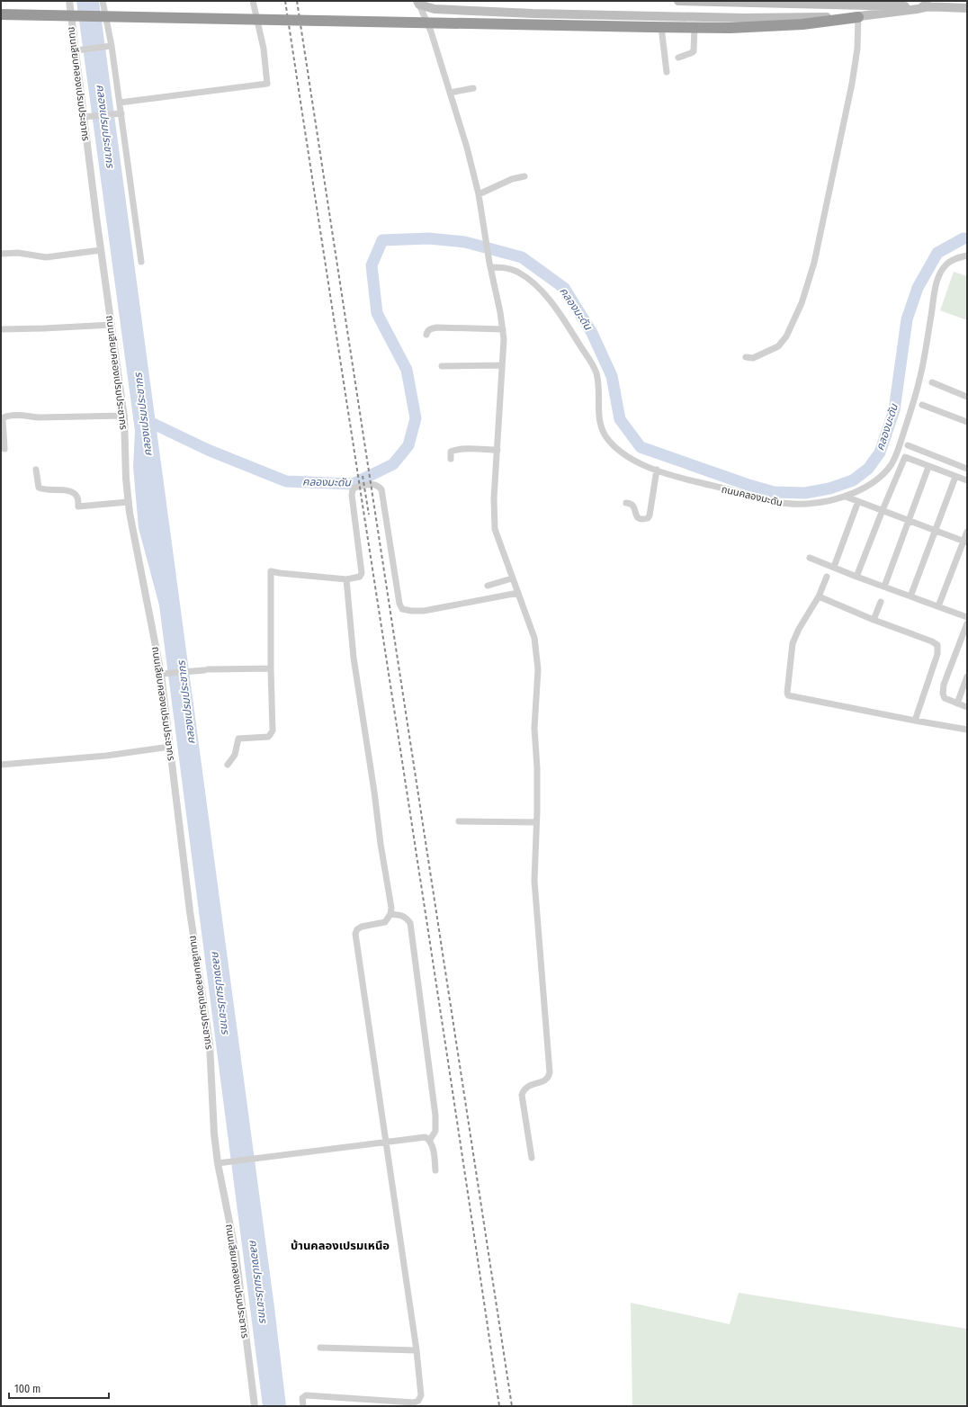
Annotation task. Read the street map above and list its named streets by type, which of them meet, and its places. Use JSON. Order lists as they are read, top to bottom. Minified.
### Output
{"streets":{"street":["ถนนเลียบคลองเปรมประชากร","ถนนคลองมะดัน"]},"districts":["บ้านคลองเปรมเหนือ"],"water":["คลองเปรมประชากร","คลองมะดัน"],"scale_bar":"100 m"}
